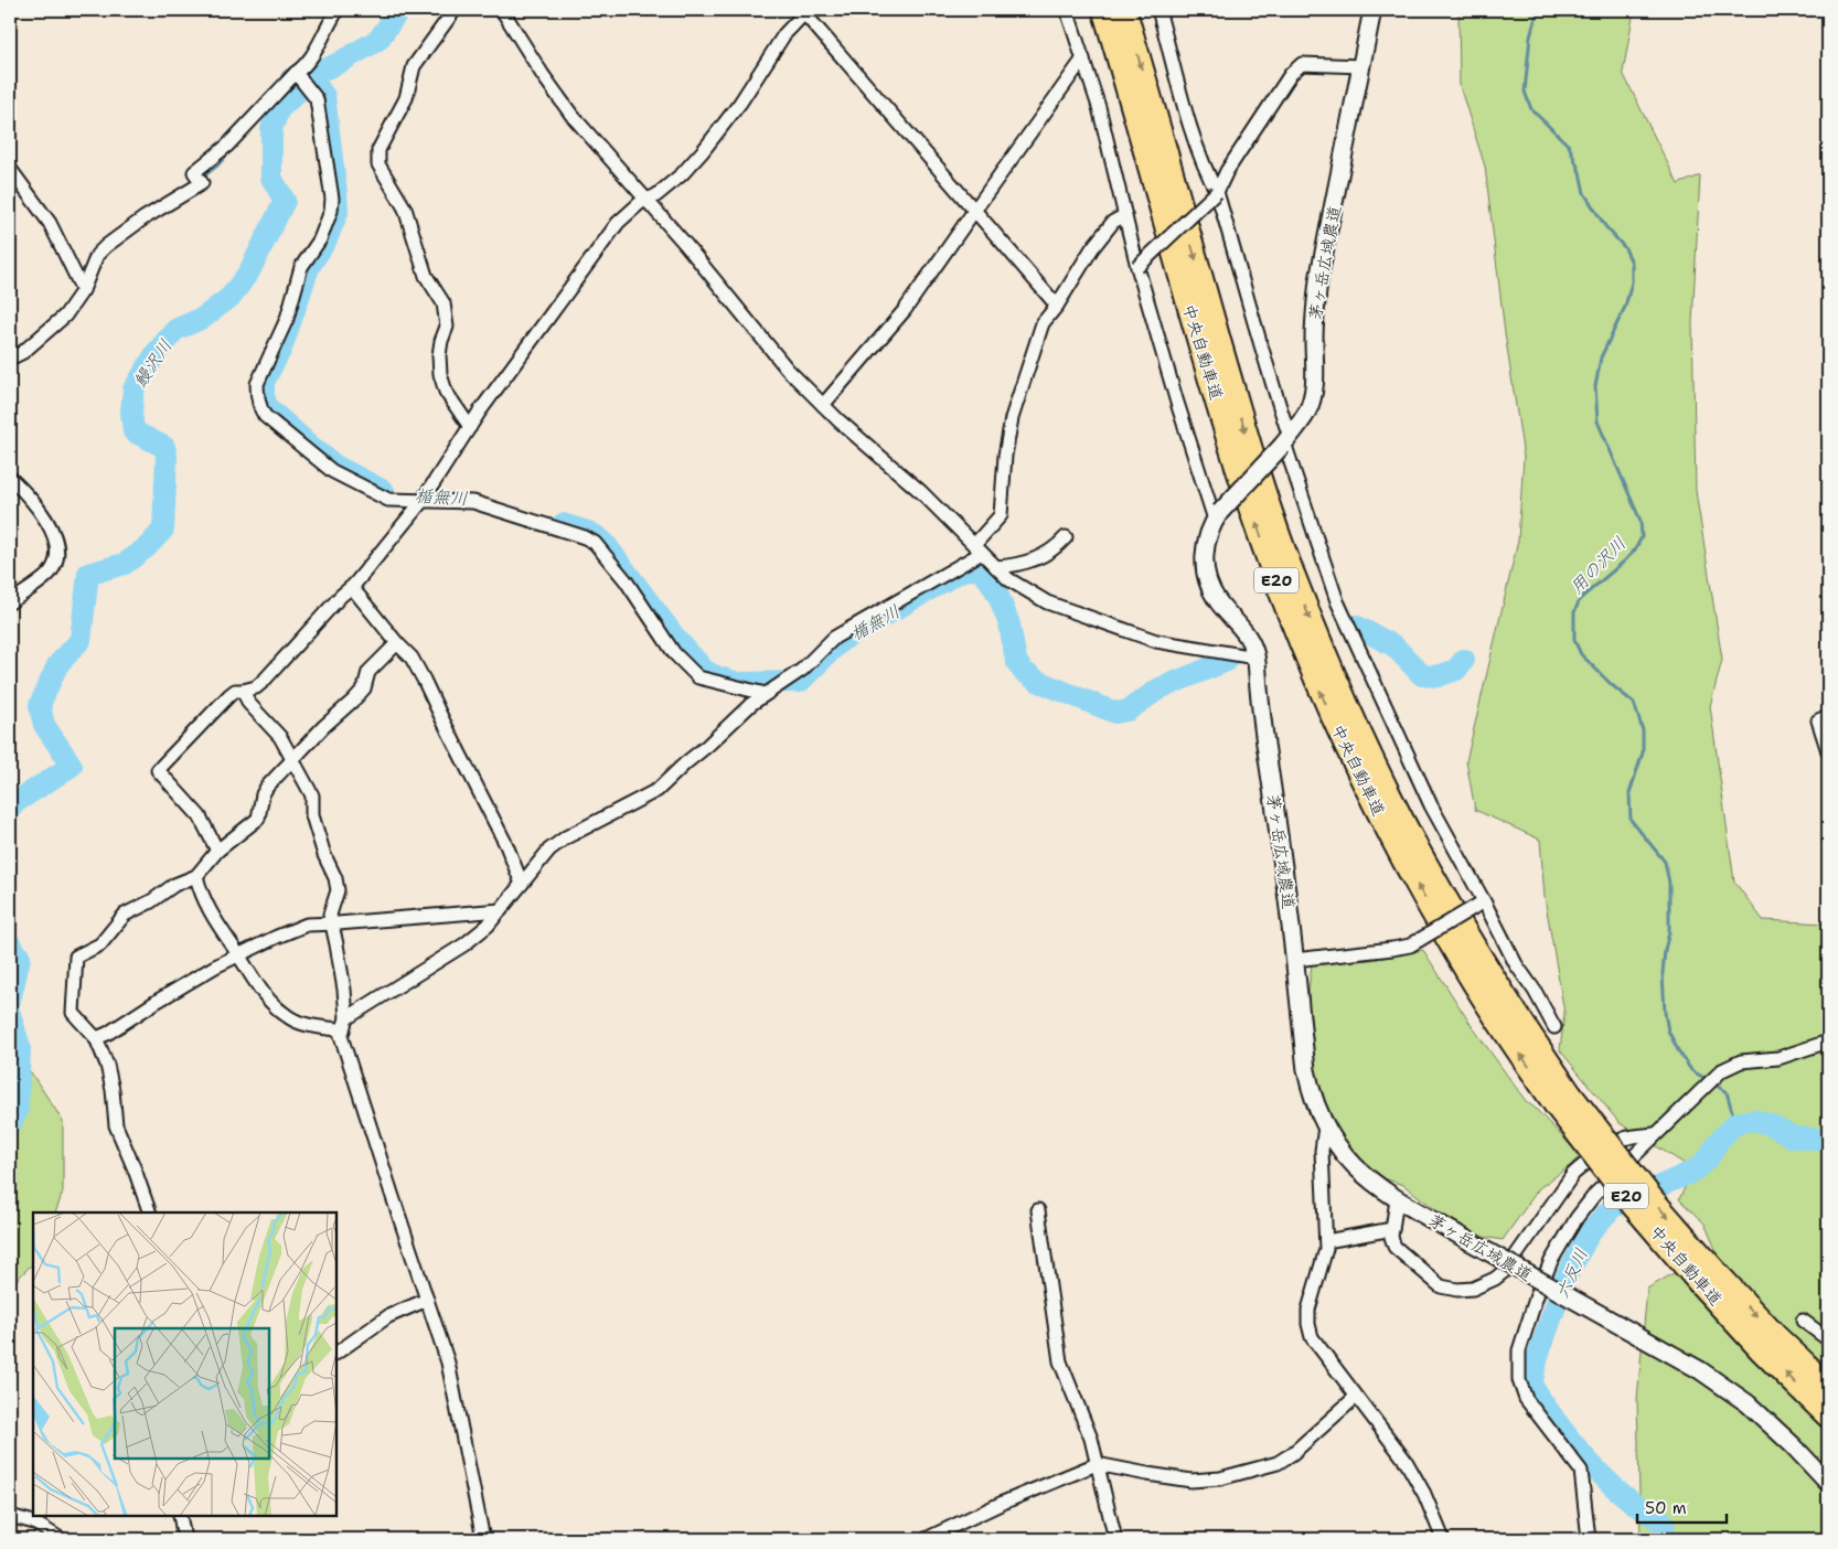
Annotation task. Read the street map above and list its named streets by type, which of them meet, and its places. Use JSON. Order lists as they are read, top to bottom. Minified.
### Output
{"streets":{"highway":["中央自動車道","E20"],"street":["茅ヶ岳広域農道"]},"water":["鰻沢川","楯無川","用の沢川","六反川"],"scale_bar":"50 m"}
